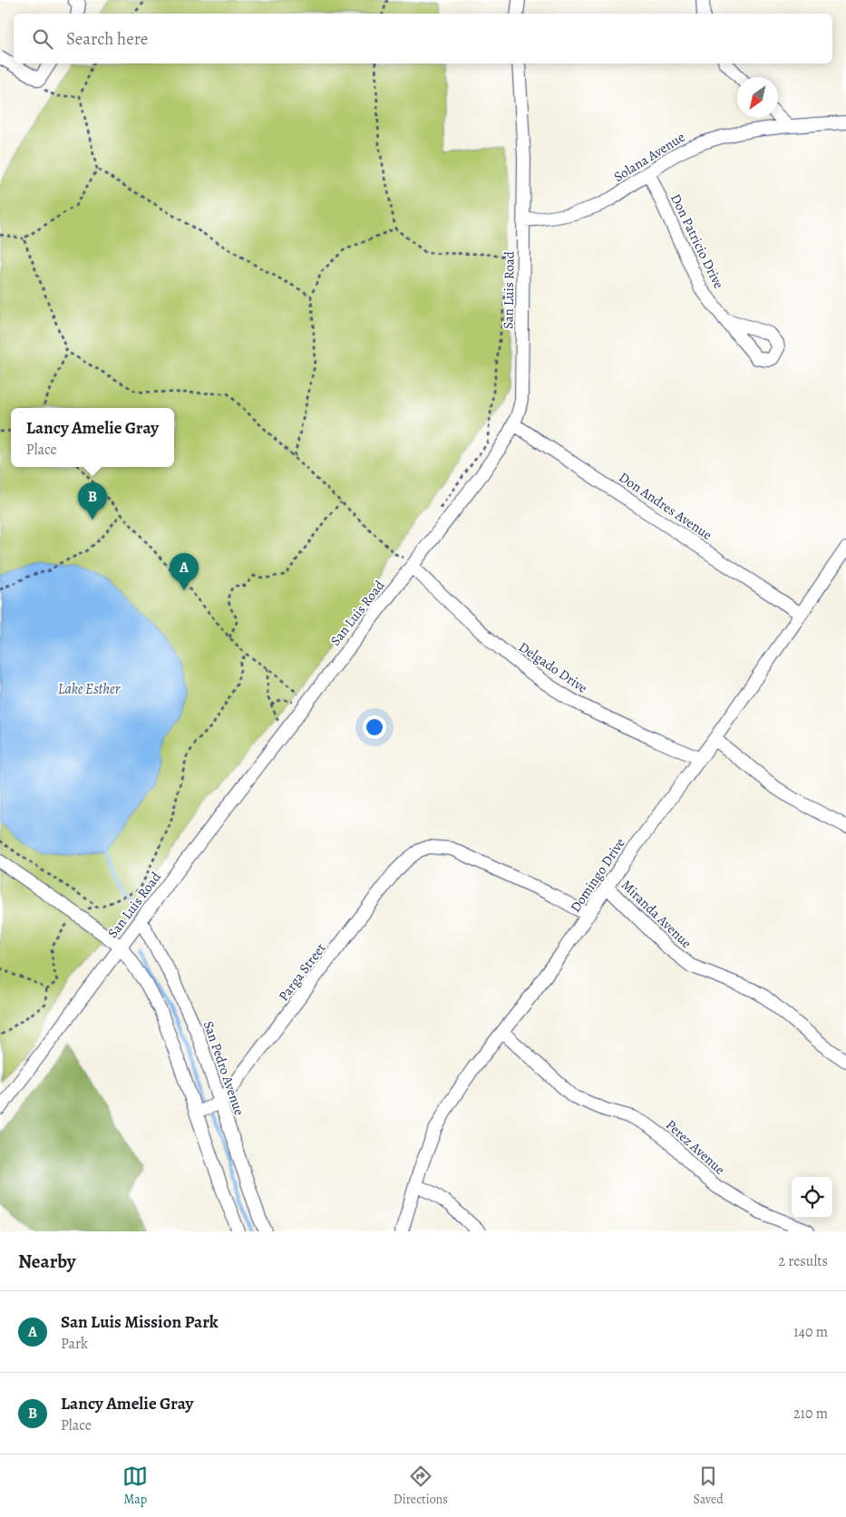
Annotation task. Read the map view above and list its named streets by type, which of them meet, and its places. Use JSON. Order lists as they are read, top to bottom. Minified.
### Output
{"streets":{"street":["Solana Avenue","Don Patricio Drive","San Luis Road","Don Andres Avenue","Delgado Drive","Domingo Drive","Miranda Avenue","Parga Street","San Pedro Avenue","Perez Avenue"]},"crossings":[["Solana Avenue","Don Patricio Drive"],["Solana Avenue","San Luis Road"],["San Luis Road","Don Andres Avenue"],["San Luis Road","Delgado Drive"],["San Luis Road","San Pedro Avenue"],["Don Andres Avenue","Domingo Drive"],["Delgado Drive","Domingo Drive"],["Domingo Drive","Miranda Avenue"],["Domingo Drive","Parga Street"],["Domingo Drive","Perez Avenue"],["Parga Street","San Pedro Avenue"]],"water":["Lake Esther"],"north":"bottom left","page":{"search":"Search here","popup":["Lancy Amelie Gray","Place"],"pins":["B","A"],"heading":["Nearby","2 results"],"list":[{"mark":"A","name":"San Luis Mission Park","note":"Park","value":"140 m"},{"mark":"B","name":"Lancy Amelie Gray","note":"Place","value":"210 m"}],"nav":["Map","Directions","Saved"]}}
